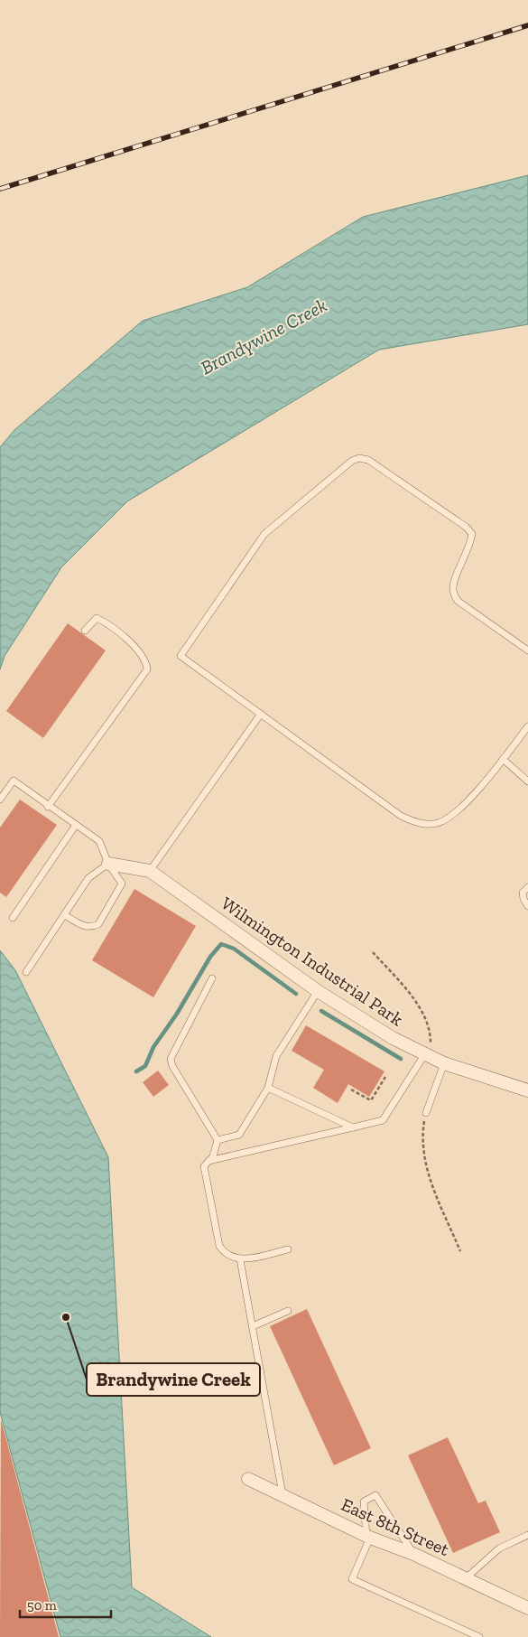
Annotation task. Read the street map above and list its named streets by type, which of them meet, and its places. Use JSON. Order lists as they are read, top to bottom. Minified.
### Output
{"streets":{"street":["Wilmington Industrial Park","East 8th Street"]},"water":["Brandywine Creek"],"places":["Brandywine Creek"],"scale_bar":"50 m"}
